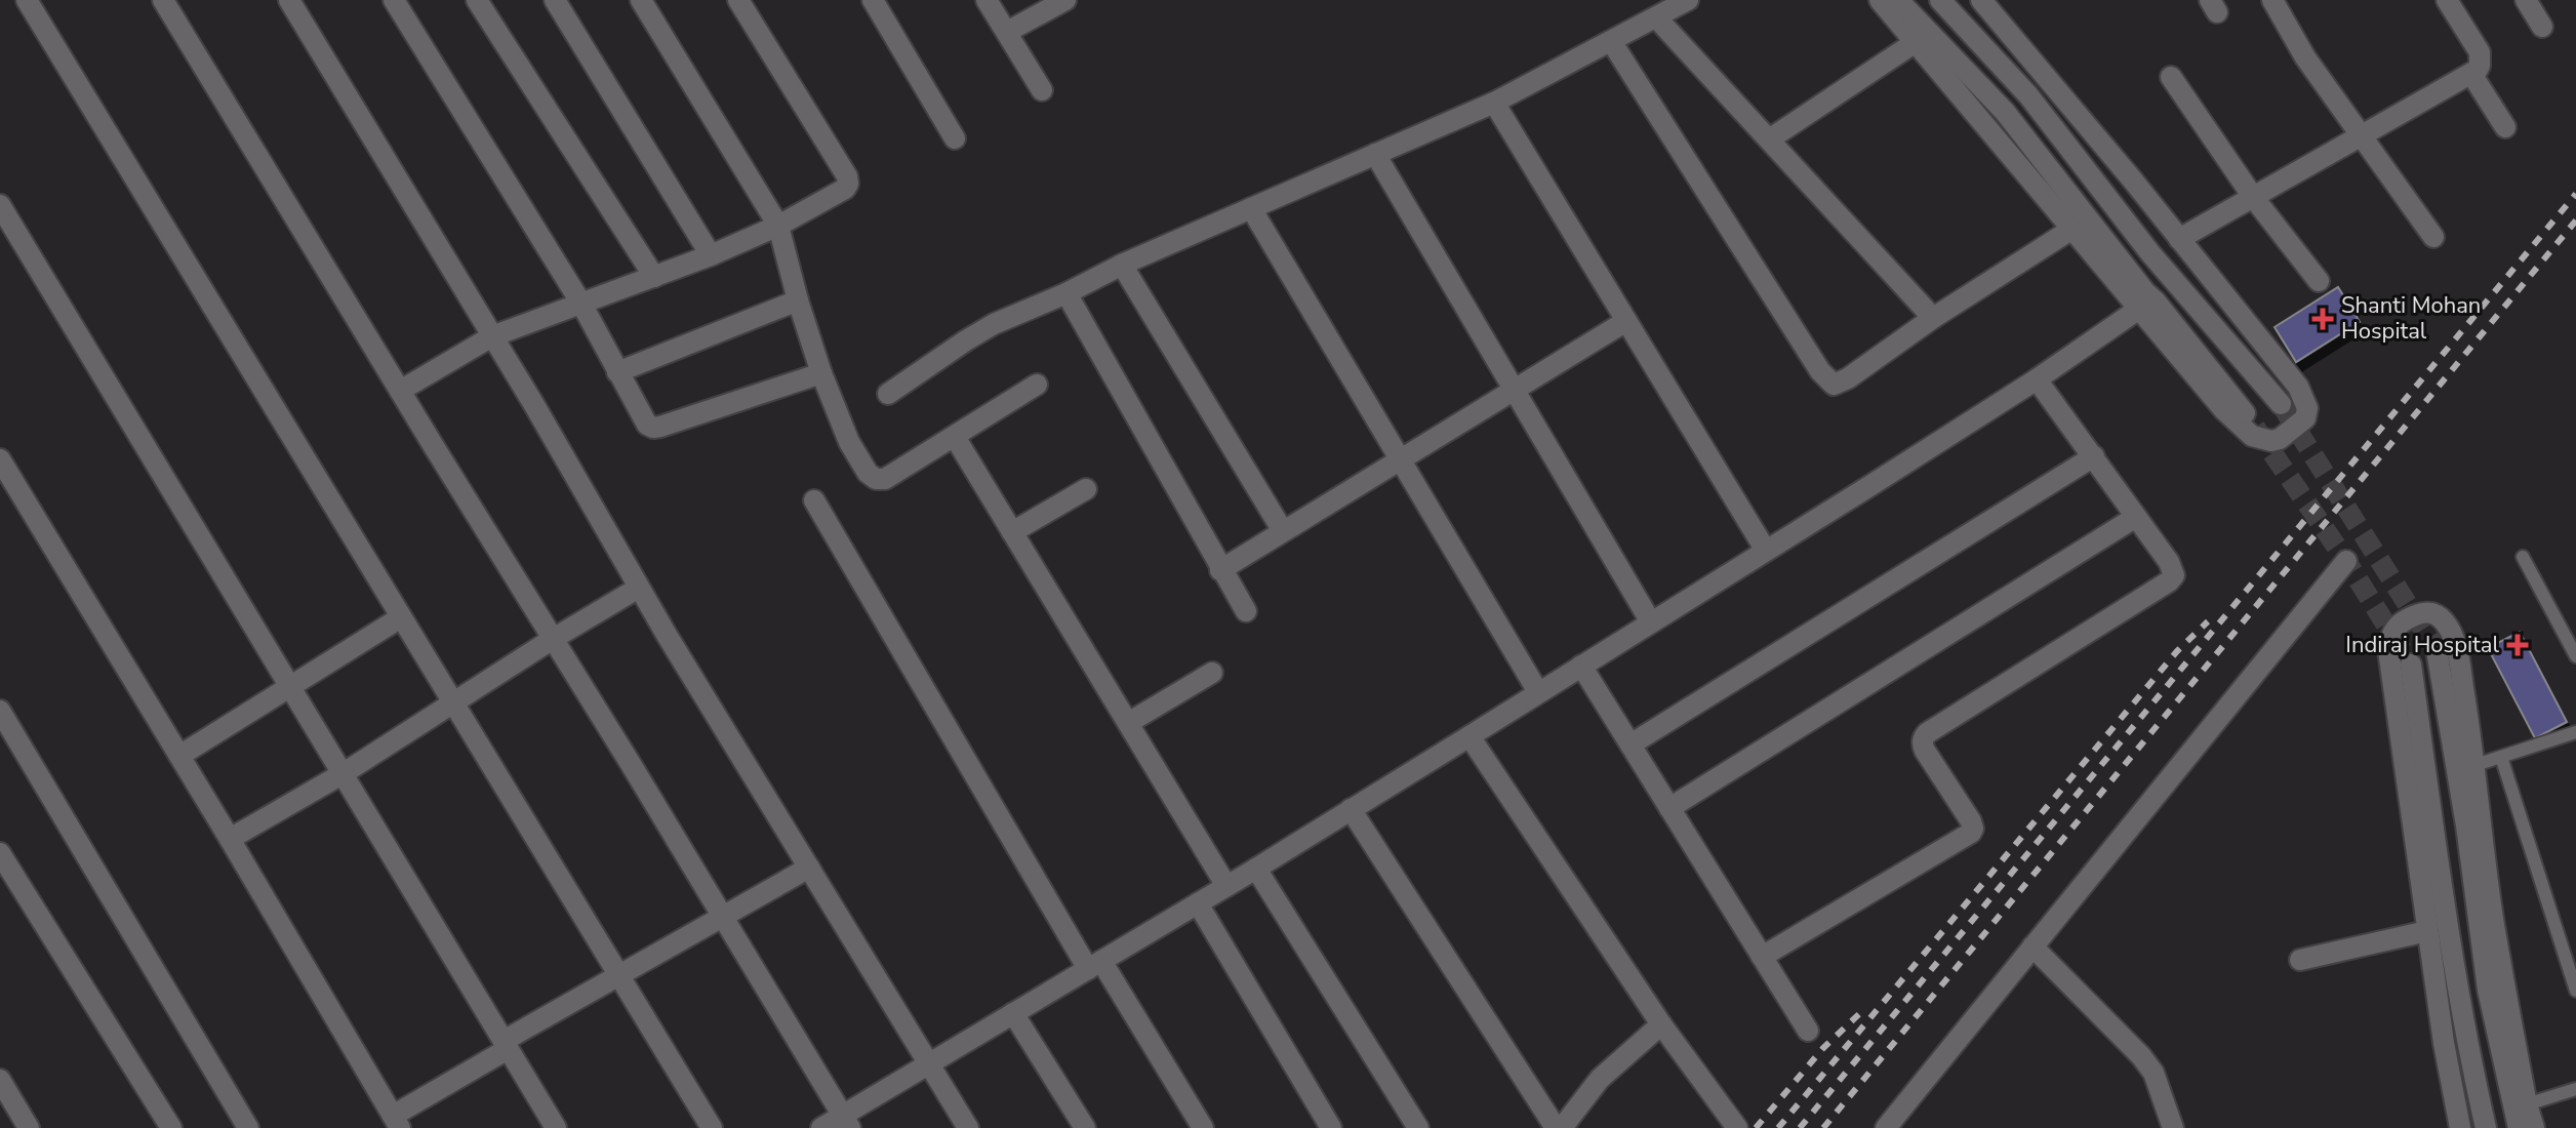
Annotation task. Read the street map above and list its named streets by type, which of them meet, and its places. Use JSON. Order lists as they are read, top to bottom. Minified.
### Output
{"places":{"health":["Shanti Mohan Hospital","Indiraj Hospital"]}}
